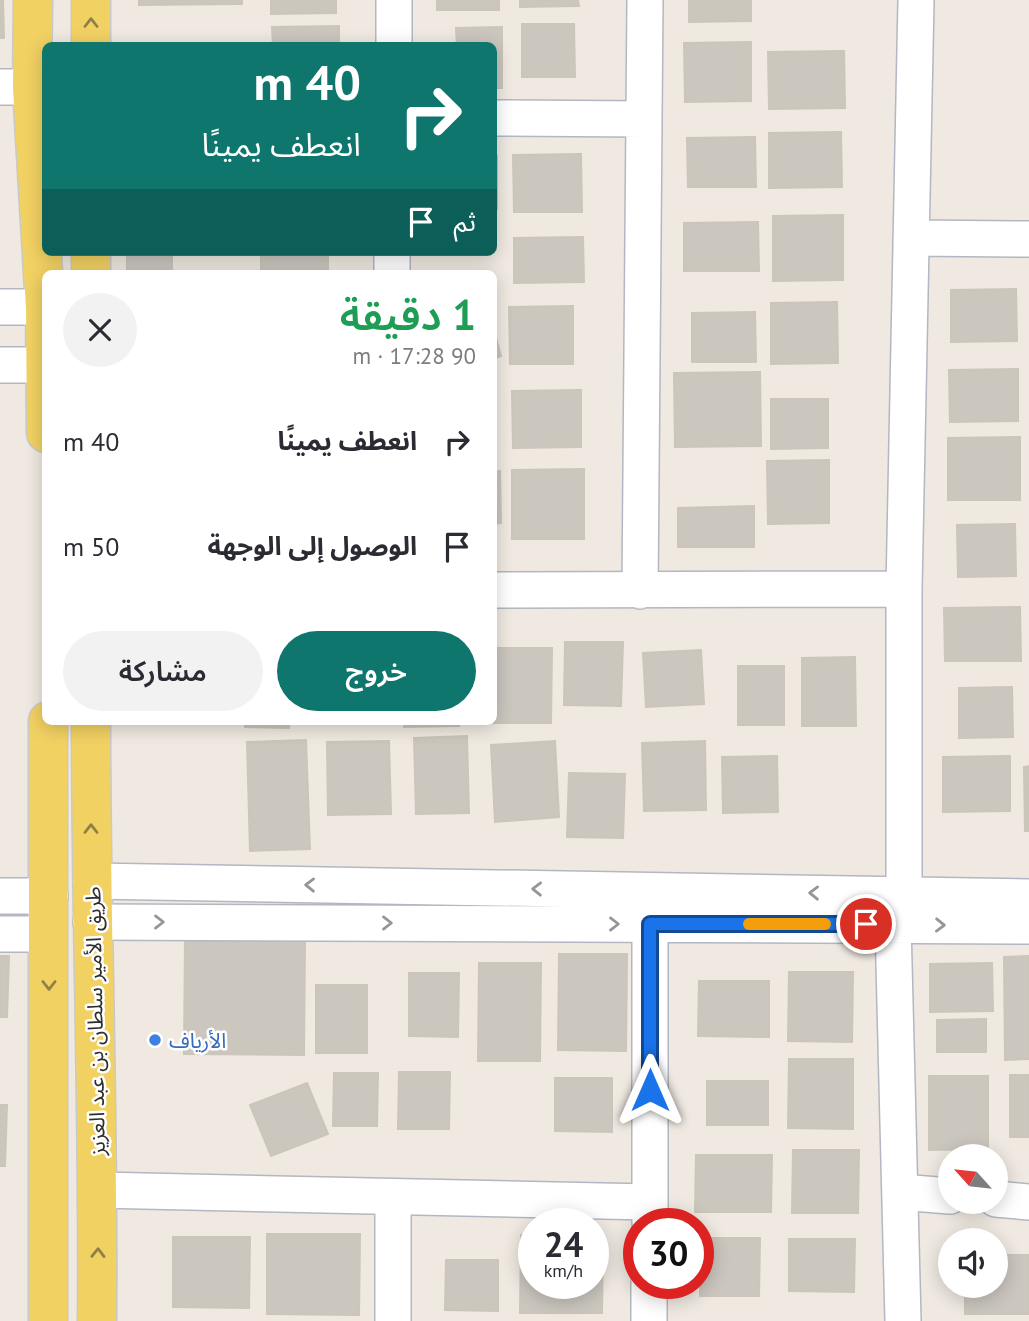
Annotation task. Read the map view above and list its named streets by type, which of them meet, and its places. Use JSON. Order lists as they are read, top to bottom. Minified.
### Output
{"streets":{"main road":["طريق الأمير سلطان بن عبد العزيز"]},"places":["الأرياف"],"north":"top left","page":{"turn":["40 m","انعطف يمينًا"],"then":"ثم","heading":["1 دقيقة","90 m · 17:28"],"list":[{"name":"انعطف يمينًا","value":"40 m"},{"name":"الوصول إلى الوجهة","value":"50 m"}],"buttons":["خروج","مشاركة"],"speed":"24 km/h","limit":"30"}}
